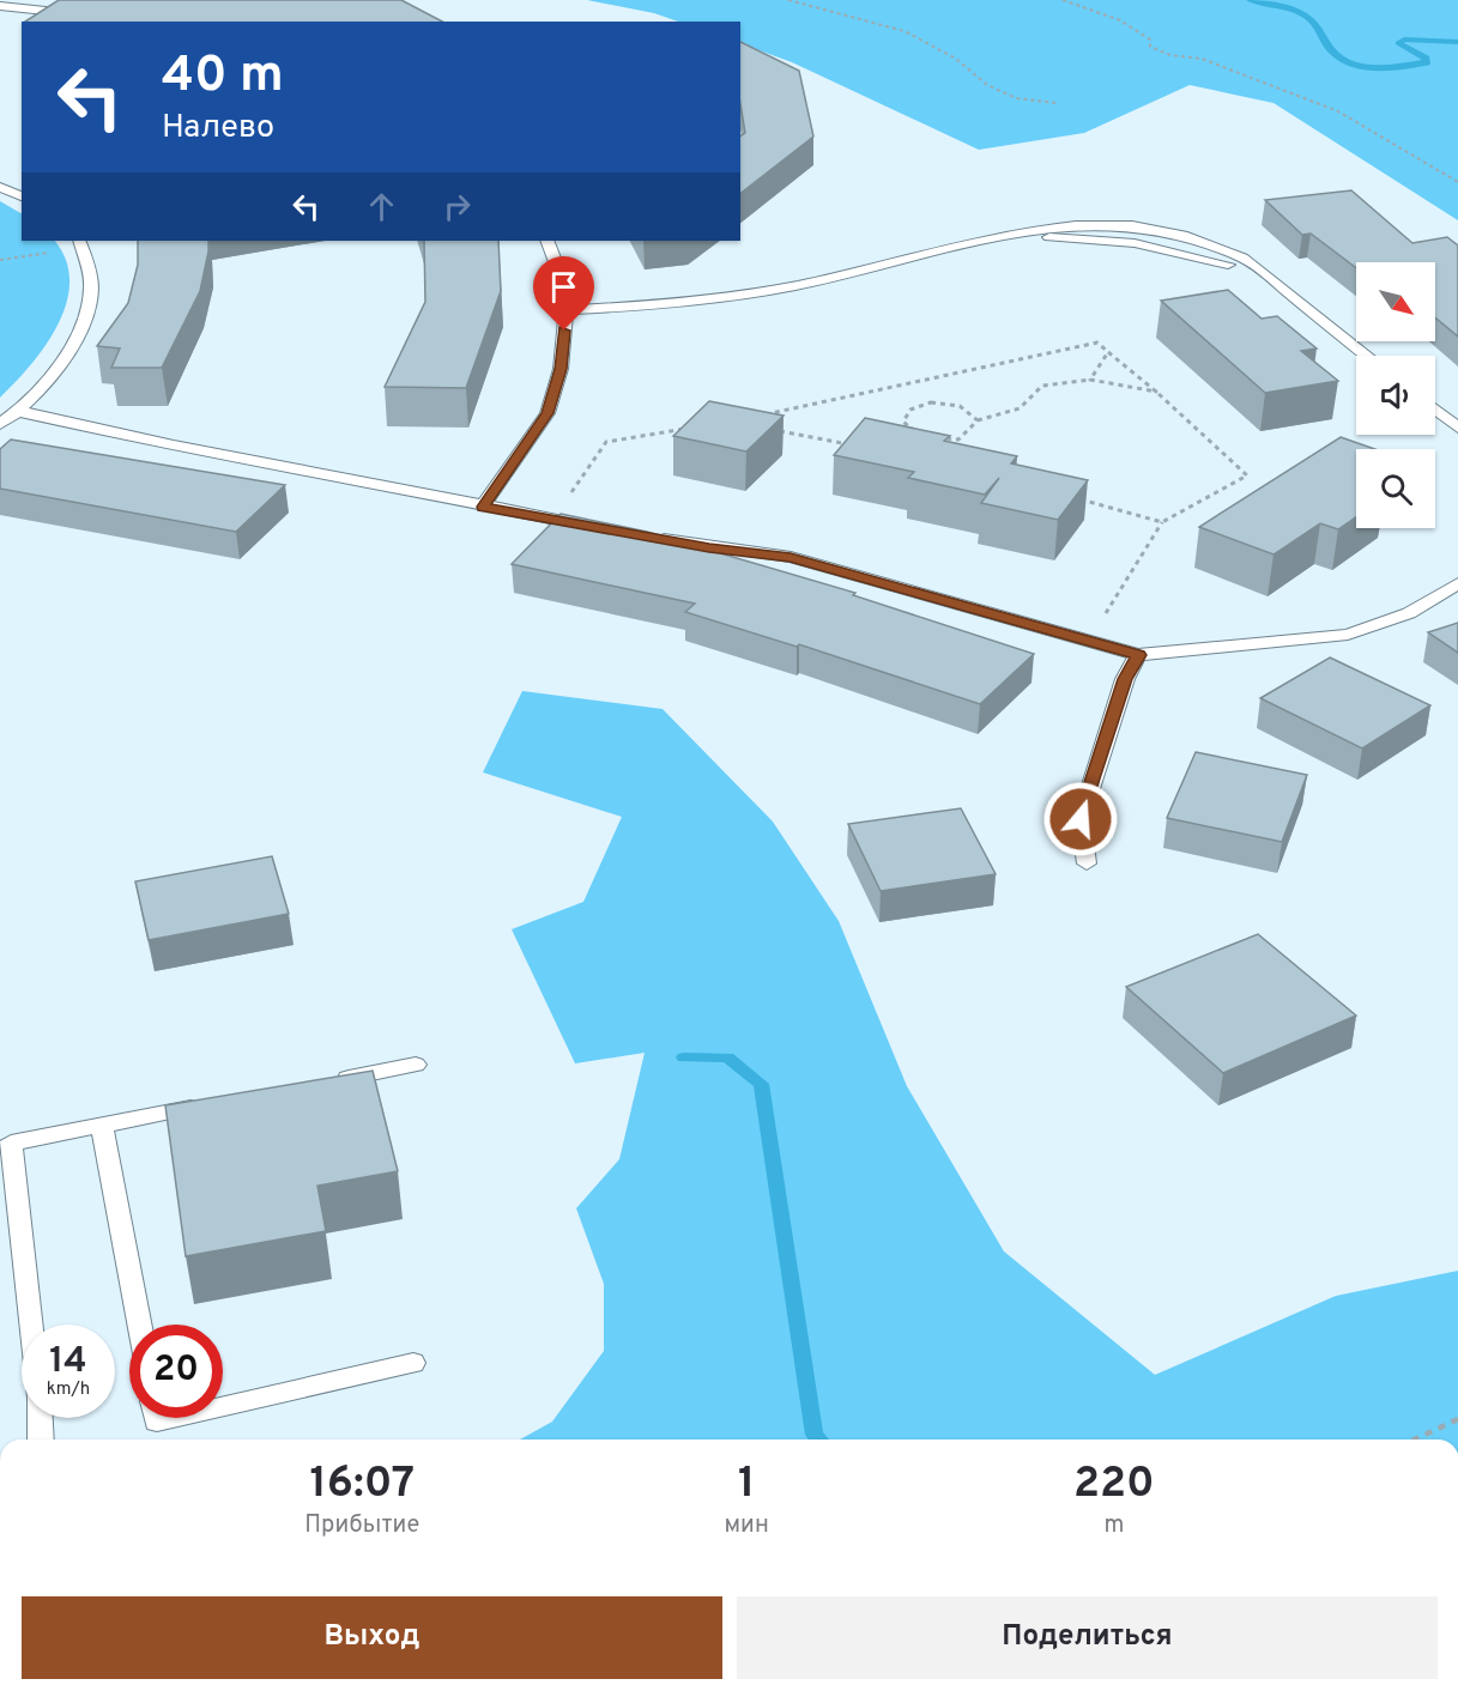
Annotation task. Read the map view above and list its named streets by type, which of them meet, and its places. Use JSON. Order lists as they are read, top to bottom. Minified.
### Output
{"north":"bottom right","page":{"turn":["40 m","Налево"],"speed":"14 km/h","limit":"20","eta":["16:07","Прибытие","1","мин","220","m"],"buttons":["Выход","Поделиться"]}}
